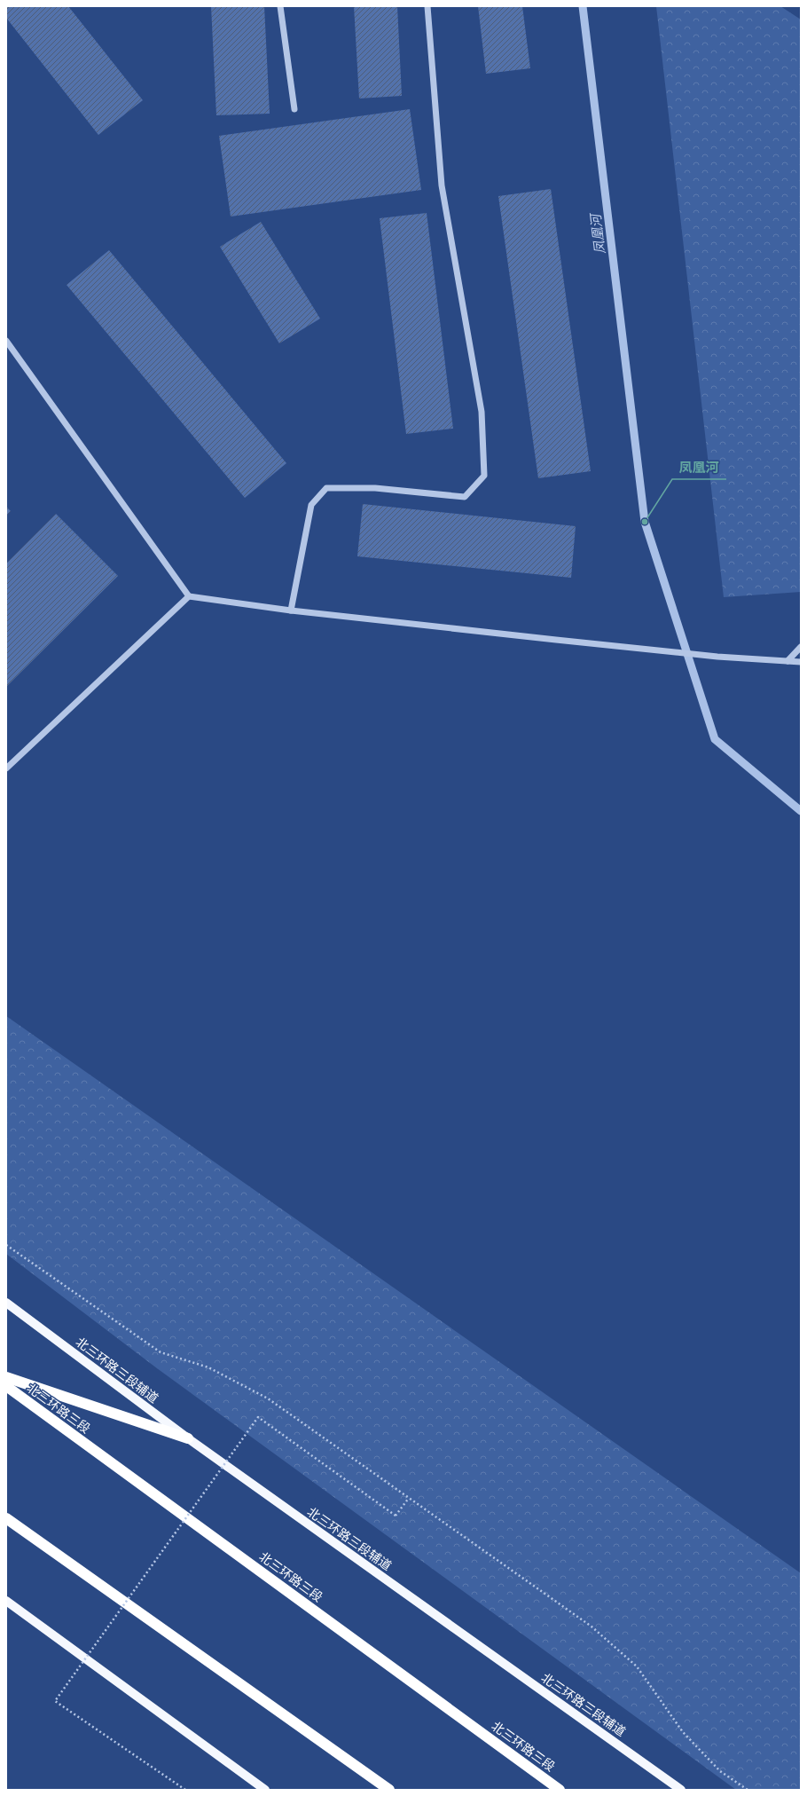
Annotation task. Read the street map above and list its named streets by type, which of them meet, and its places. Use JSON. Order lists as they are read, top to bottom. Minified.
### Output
{"streets":{"highway":["北三环路三段"],"main road":["北三环路三段辅道"]},"water":["凤凰河"],"places":["凤凰河"]}
